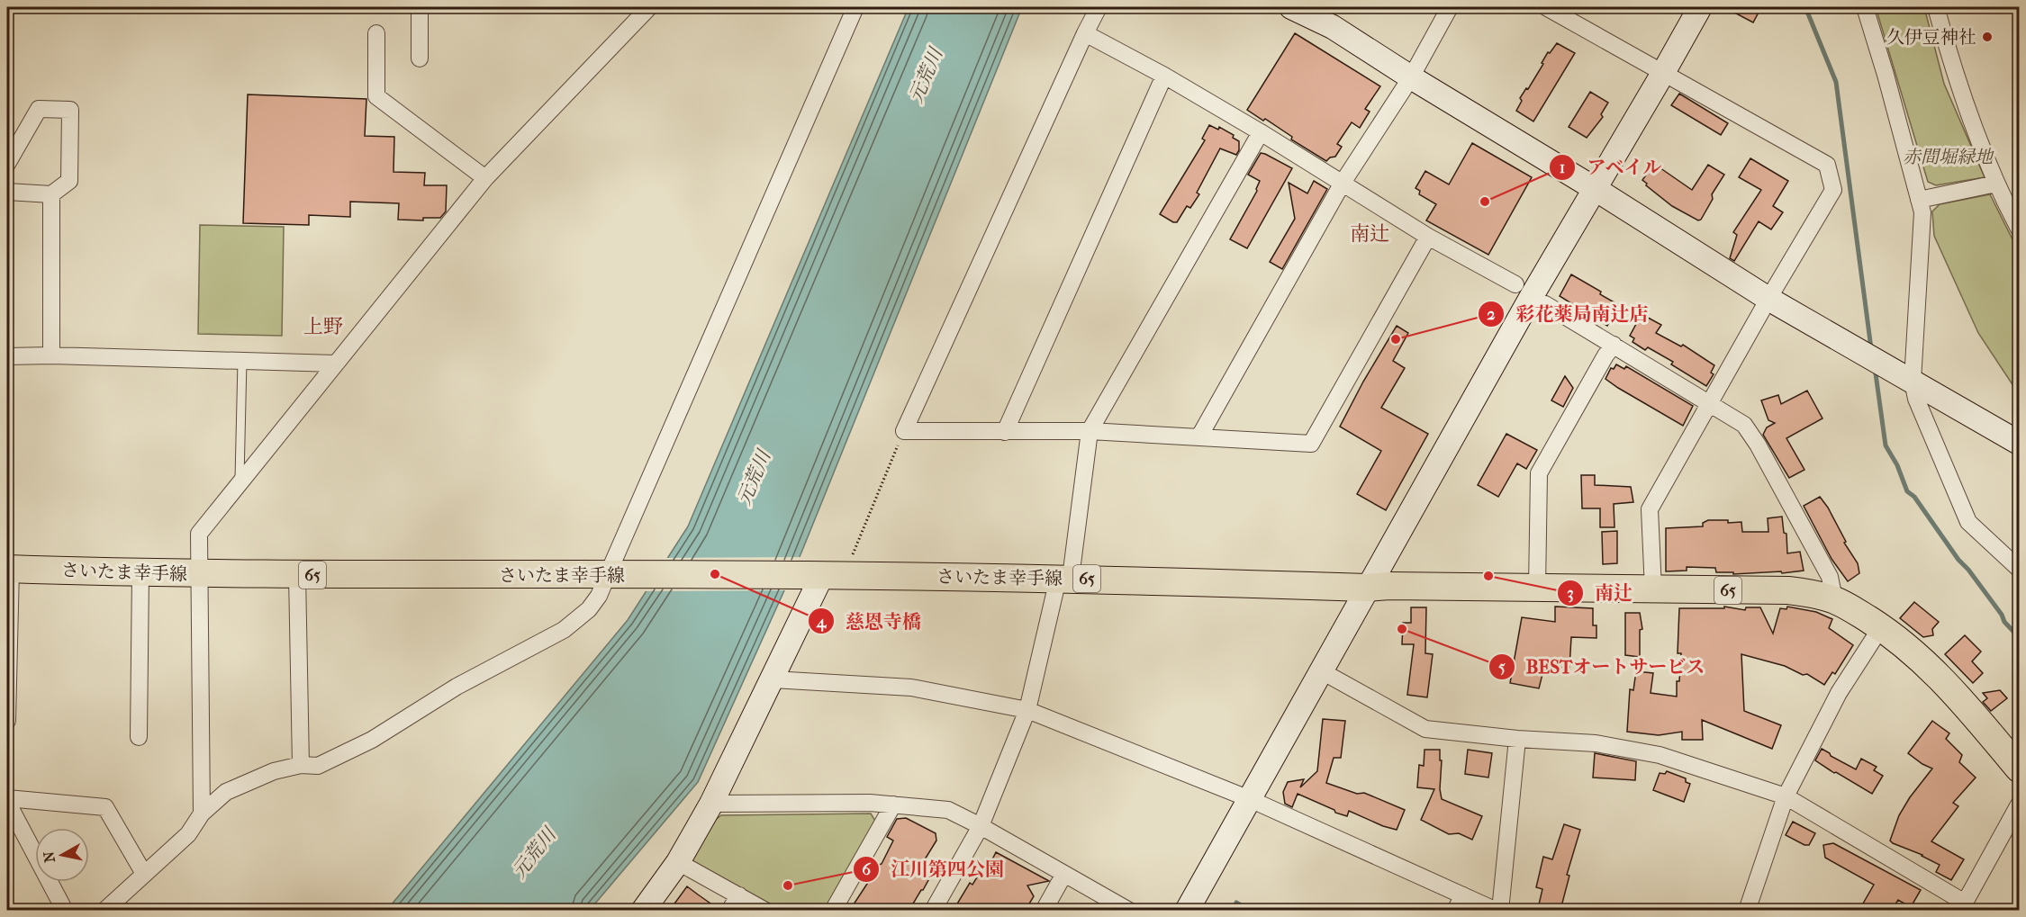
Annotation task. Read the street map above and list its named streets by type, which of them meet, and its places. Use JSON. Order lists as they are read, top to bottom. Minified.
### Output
{"streets":{"main road":["さいたま幸手線","65"]},"districts":["南辻","上野"],"water":["元荒川"],"parks":["赤間堀緑地"],"places":["久伊豆神社","アベイル","彩花薬局南辻店","慈恩寺橋","南辻","BESTオートサービス","江川第四公園"],"north":"left"}
